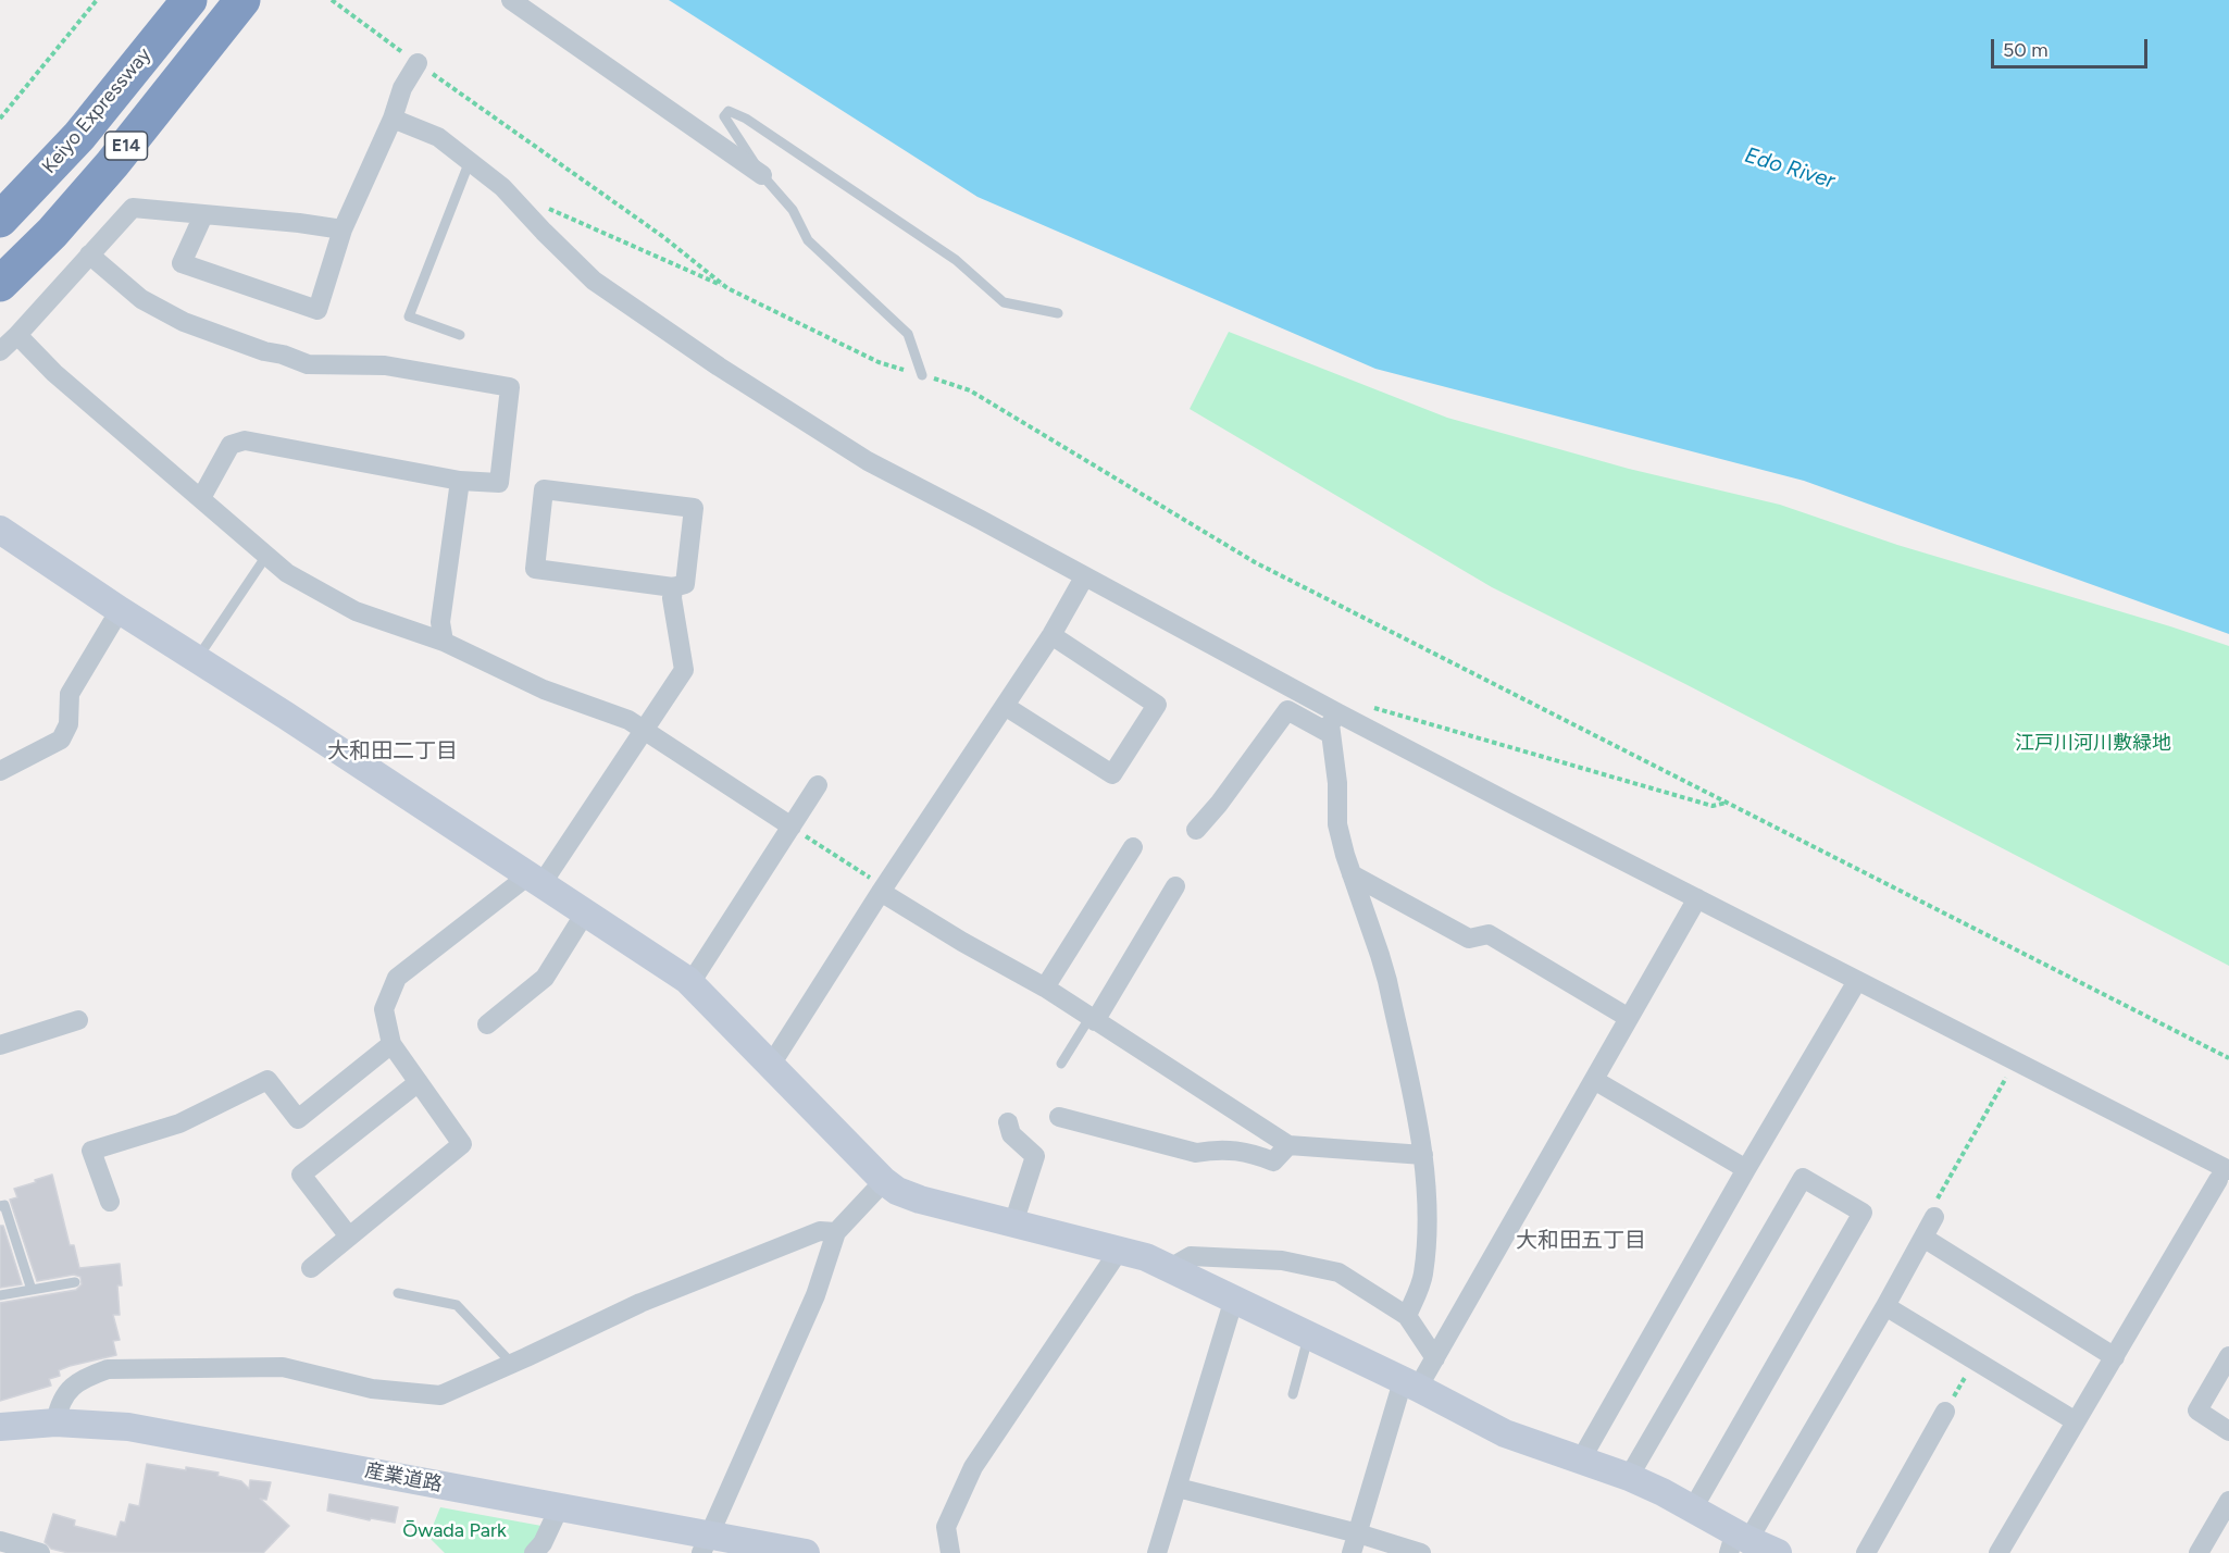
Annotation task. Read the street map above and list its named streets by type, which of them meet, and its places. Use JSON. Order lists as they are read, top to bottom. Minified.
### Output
{"streets":{"highway":["Keiyo Expressway","E14"],"street":["産業道路"]},"districts":["大和田二丁目","大和田五丁目"],"water":["Edo River"],"parks":["江戸川河川敷緑地","Ōwada Park"],"scale_bar":"50 m"}
